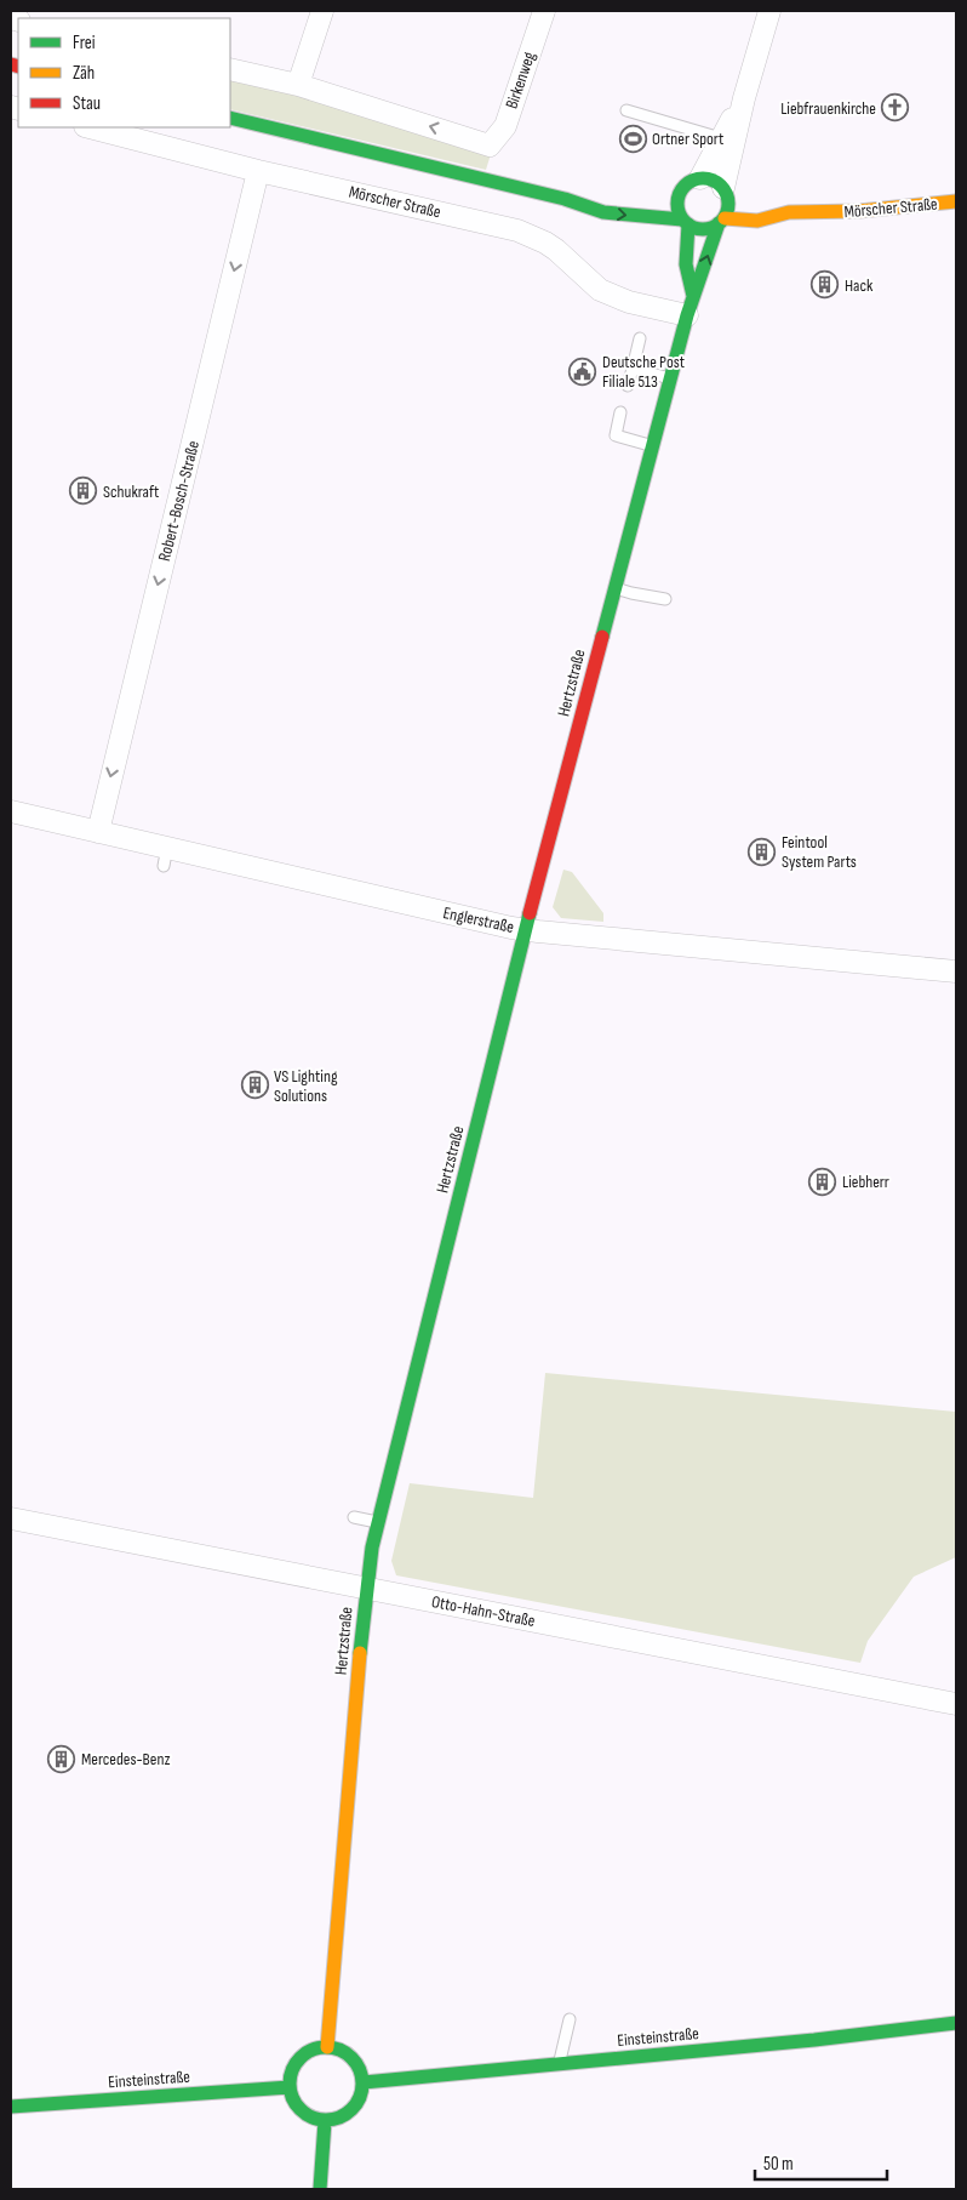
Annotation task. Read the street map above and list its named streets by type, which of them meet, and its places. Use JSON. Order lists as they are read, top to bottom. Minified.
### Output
{"streets":{"street":["Birkenweg","Mörscher Straße","Robert-Bosch-Straße","Hertzstraße","Englerstraße","Otto-Hahn-Straße","Einsteinstraße"]},"crossings":[["Mörscher Straße","Robert-Bosch-Straße"],["Mörscher Straße","Hertzstraße"],["Robert-Bosch-Straße","Englerstraße"],["Hertzstraße","Englerstraße"],["Hertzstraße","Otto-Hahn-Straße"],["Hertzstraße","Einsteinstraße"]],"one_way":["Robert-Bosch-Straße"],"places":{"church":["Liebfrauenkirche"],"sports":["Ortner Sport"],"building":["Hack","Schukraft","Feintool System Parts","VS Lighting Solutions","Liebherr","Mercedes-Benz"],"public building":["Deutsche Post Filiale 513"]},"legend":["Frei","Zäh","Stau"],"scale_bar":"50 m"}
